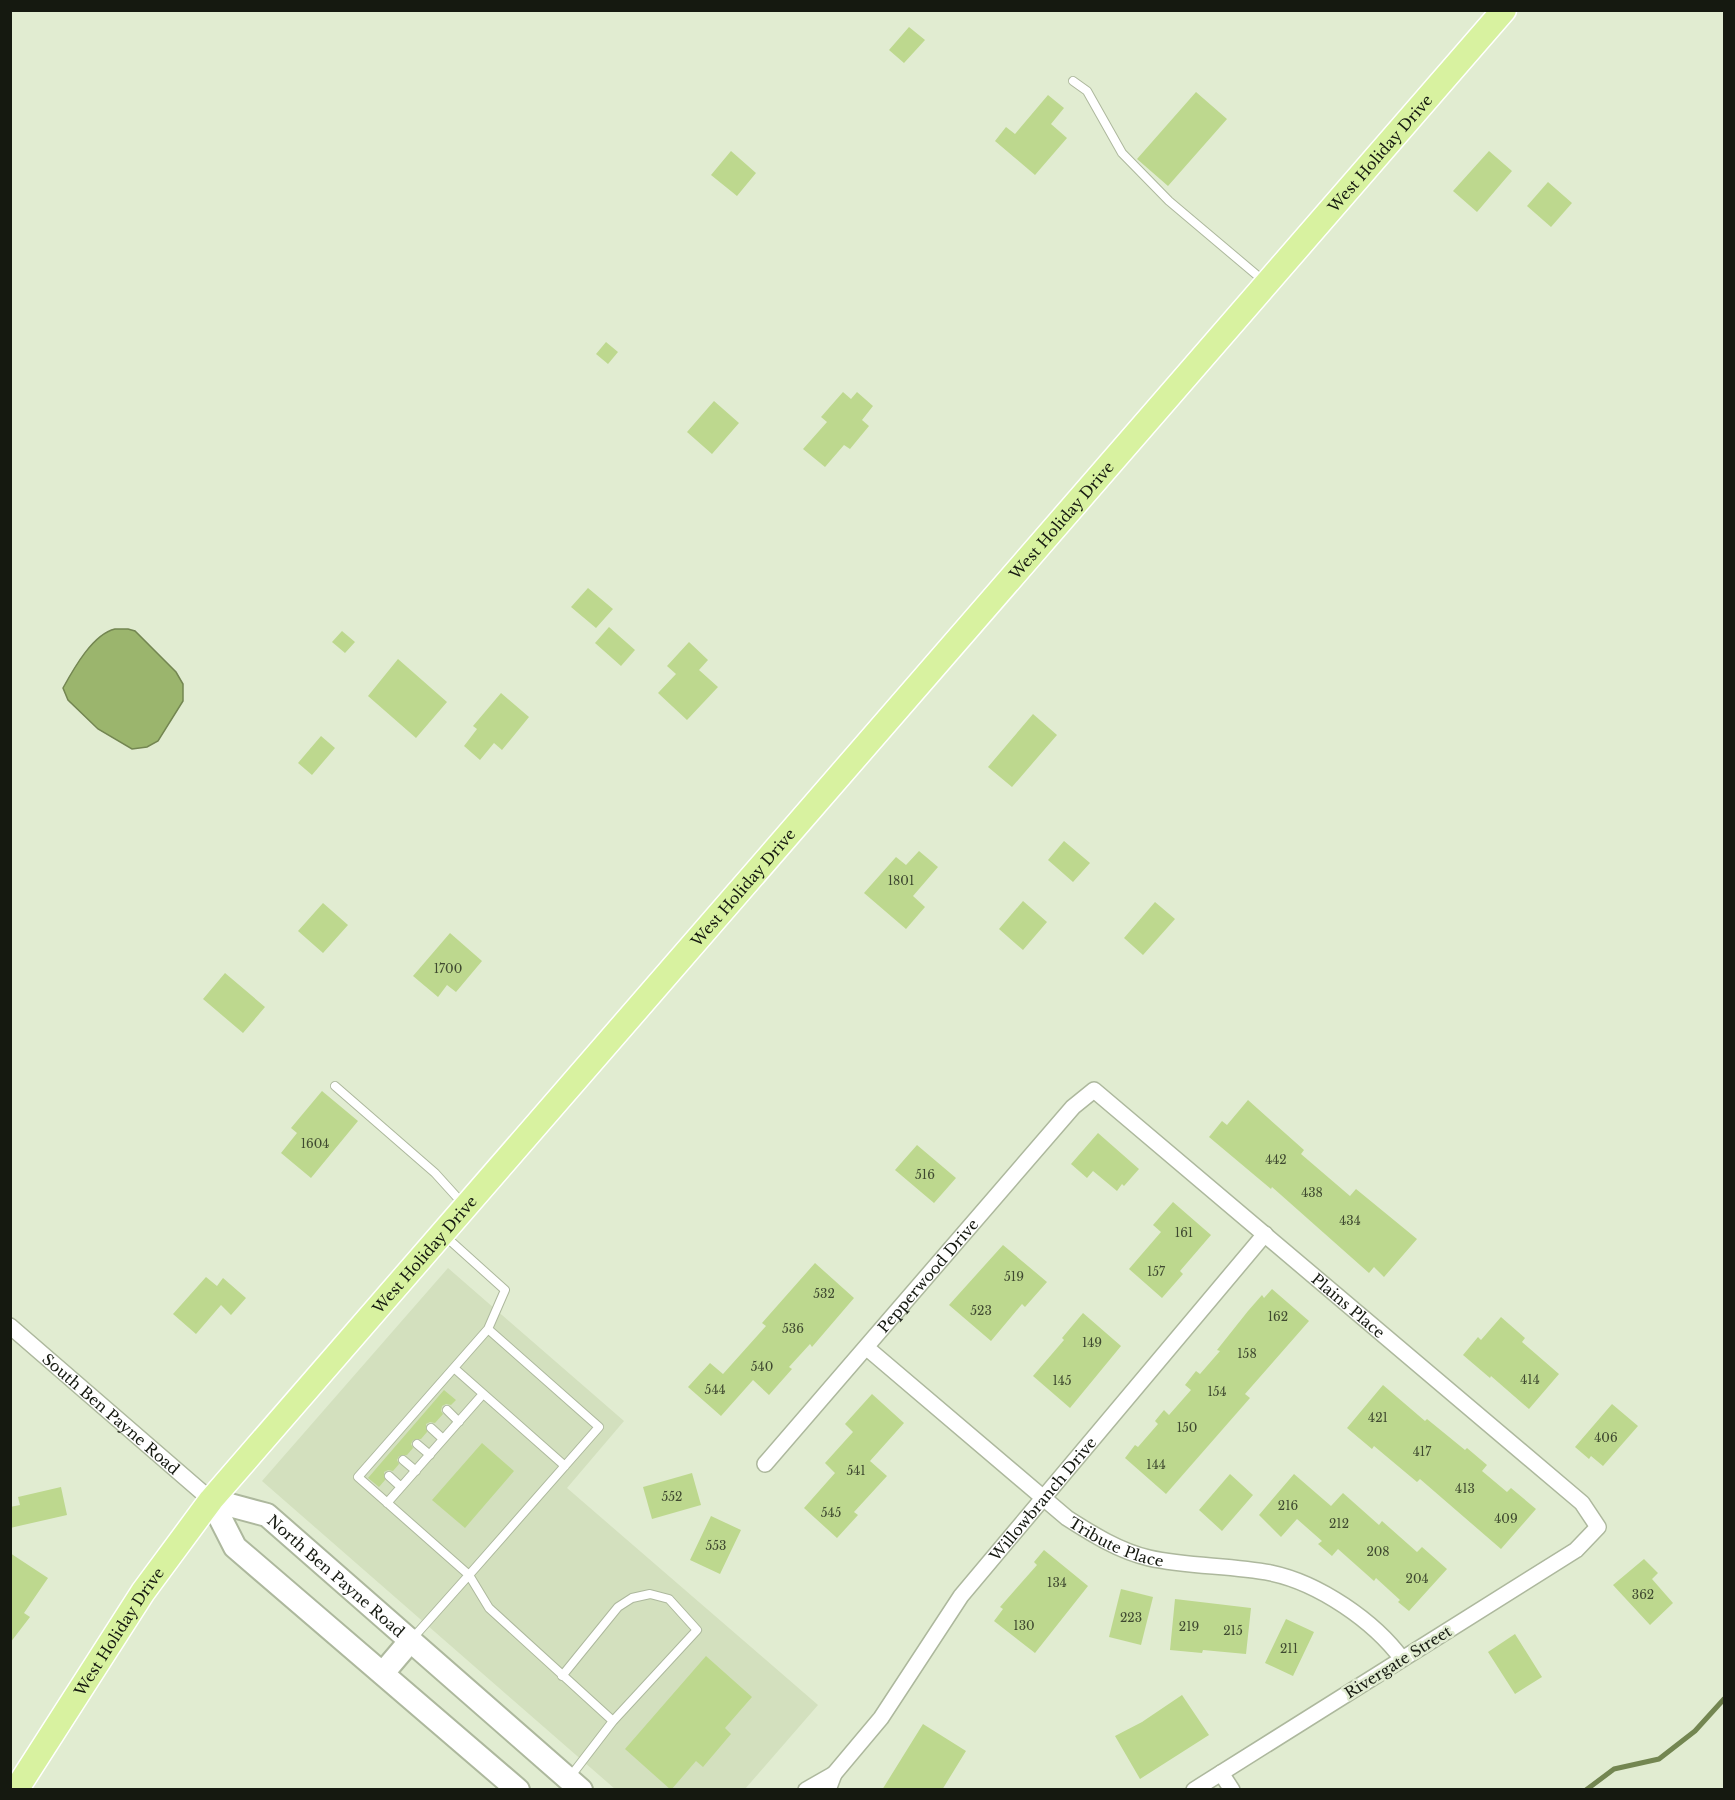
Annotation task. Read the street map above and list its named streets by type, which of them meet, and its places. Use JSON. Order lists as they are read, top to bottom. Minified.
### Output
{"streets":{"main road":["West Holiday Drive"],"street":["Pepperwood Drive","Plains Place","South Ben Payne Road","Willowbranch Drive","Tribute Place","North Ben Payne Road","Rivergate Street"]},"crossings":[["West Holiday Drive","South Ben Payne Road"],["West Holiday Drive","North Ben Payne Road"],["Pepperwood Drive","Plains Place"],["Pepperwood Drive","Tribute Place"],["Plains Place","Willowbranch Drive"],["Plains Place","Rivergate Street"],["South Ben Payne Road","North Ben Payne Road"],["Willowbranch Drive","Tribute Place"],["Tribute Place","Rivergate Street"]],"house_numbers":["1801","1700","1604","442","516","438","434","161","157","519","532","523","162","536","149","158","540","414","145","544","154","421","150","406","417","144","541","413","552","216","545","409","212","553","208","204","134","362","223","130","219","215","211"]}
